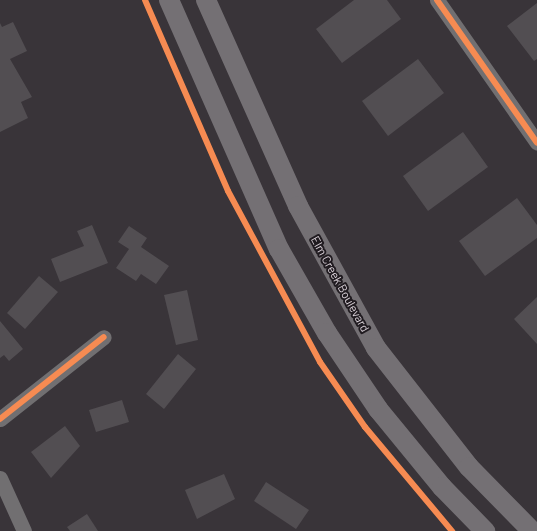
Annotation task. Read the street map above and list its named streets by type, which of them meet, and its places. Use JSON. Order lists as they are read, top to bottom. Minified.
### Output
{"streets":{"main road":["Elm Creek Boulevard"]}}
